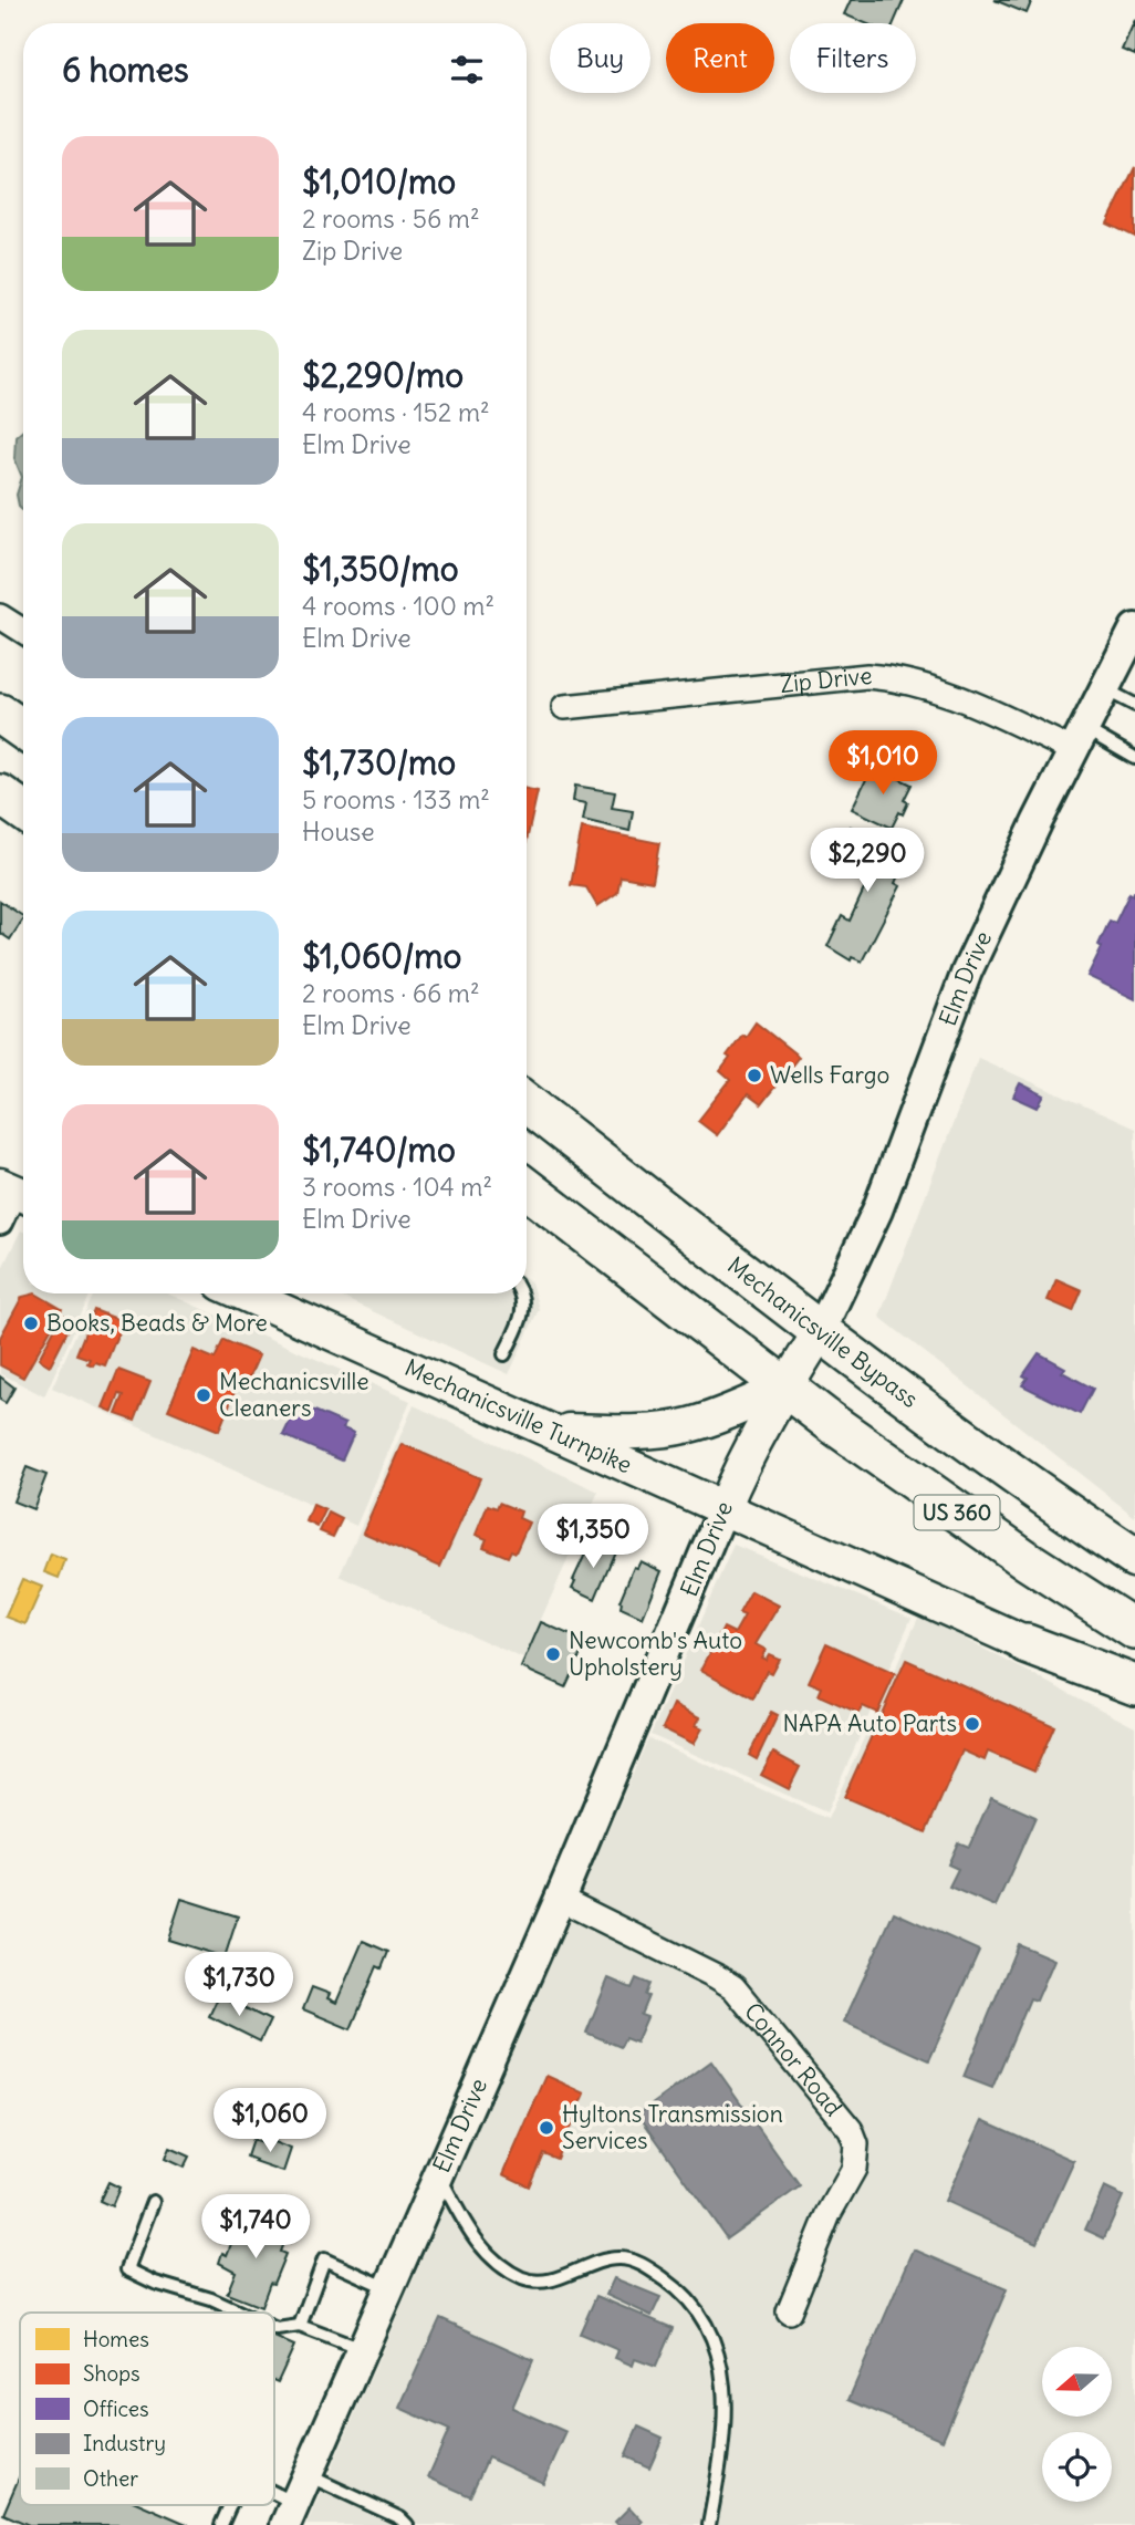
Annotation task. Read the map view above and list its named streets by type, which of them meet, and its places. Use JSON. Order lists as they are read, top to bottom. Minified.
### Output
{"streets":{"highway":["Mechanicsville Bypass","US 360"],"main road":["Elm Drive","Mechanicsville Turnpike"],"street":["Zip Drive","Connor Road"]},"crossings":[["Zip Drive","Elm Drive"],["Elm Drive","Mechanicsville Bypass"],["Elm Drive","Mechanicsville Turnpike"],["Elm Drive","US 360"],["Elm Drive","Connor Road"]],"places":["Wells Fargo","Books, Beads & More","Mechanicsville Cleaners","Newcomb's Auto Upholstery","NAPA Auto Parts","Hyltons Transmission Services"],"legend":["Homes","Shops","Offices","Industry","Other"],"north":"left","page":{"chip":["Buy","Rent","Filters"],"heading":"6 homes","list":[{"name":"$1,010/mo","note":"2 rooms · 56 m² · Zip Drive"},{"name":"$2,290/mo","note":"4 rooms · 152 m² · Elm Drive"},{"name":"$1,350/mo","note":"4 rooms · 100 m² · Elm Drive"},{"name":"$1,730/mo","note":"5 rooms · 133 m² · House"},{"name":"$1,060/mo","note":"2 rooms · 66 m² · Elm Drive"},{"name":"$1,740/mo","note":"3 rooms · 104 m² · Elm Drive"}],"price":["$1,010","$2,290","$1,350","$1,730","$1,060","$1,740"]}}
